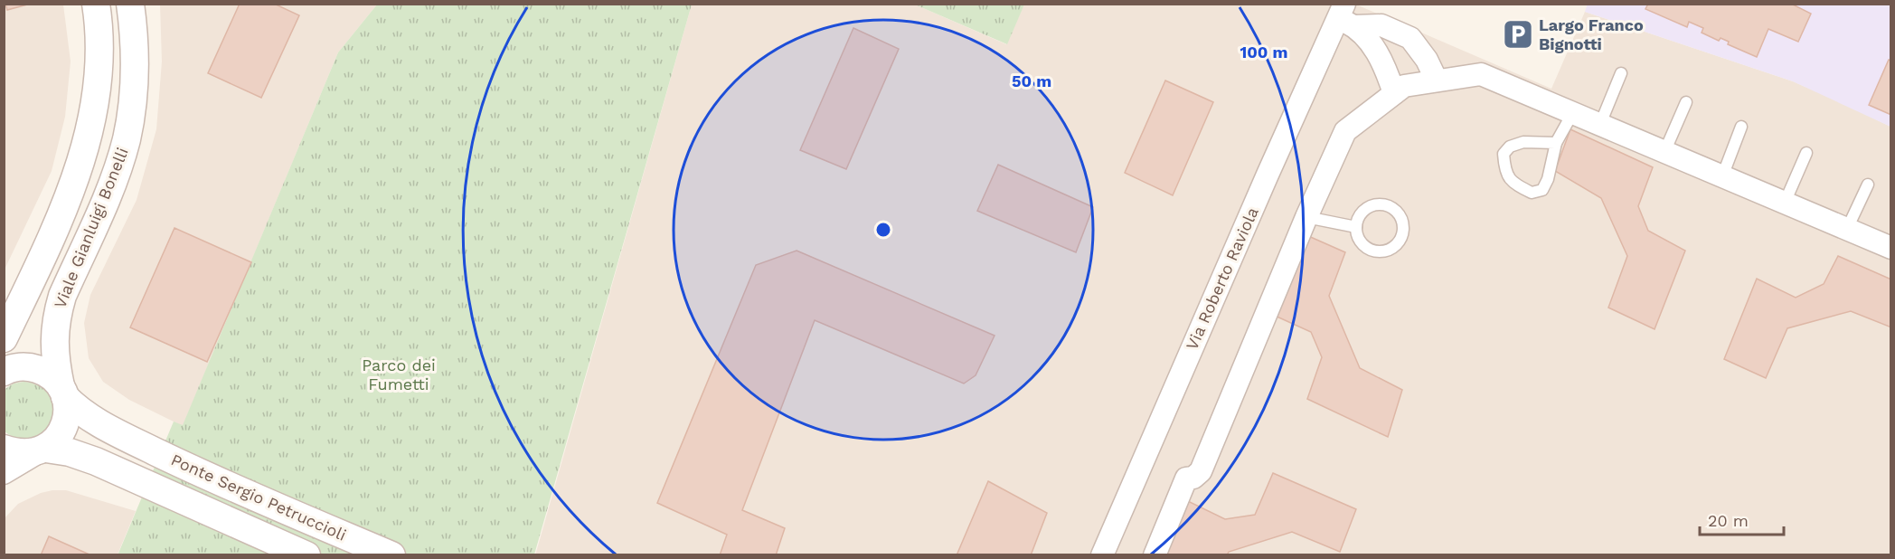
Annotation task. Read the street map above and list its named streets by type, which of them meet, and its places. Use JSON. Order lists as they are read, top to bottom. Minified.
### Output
{"streets":{"street":["Viale Gianluigi Bonelli","Via Roberto Raviola","Ponte Sergio Petruccioli"]},"crossings":[["Viale Gianluigi Bonelli","Ponte Sergio Petruccioli"]],"parks":["Parco dei Fumetti"],"places":{"parking":["Largo Franco Bignotti"]},"scale_bar":"20 m","rings":["100 m","50 m"]}
